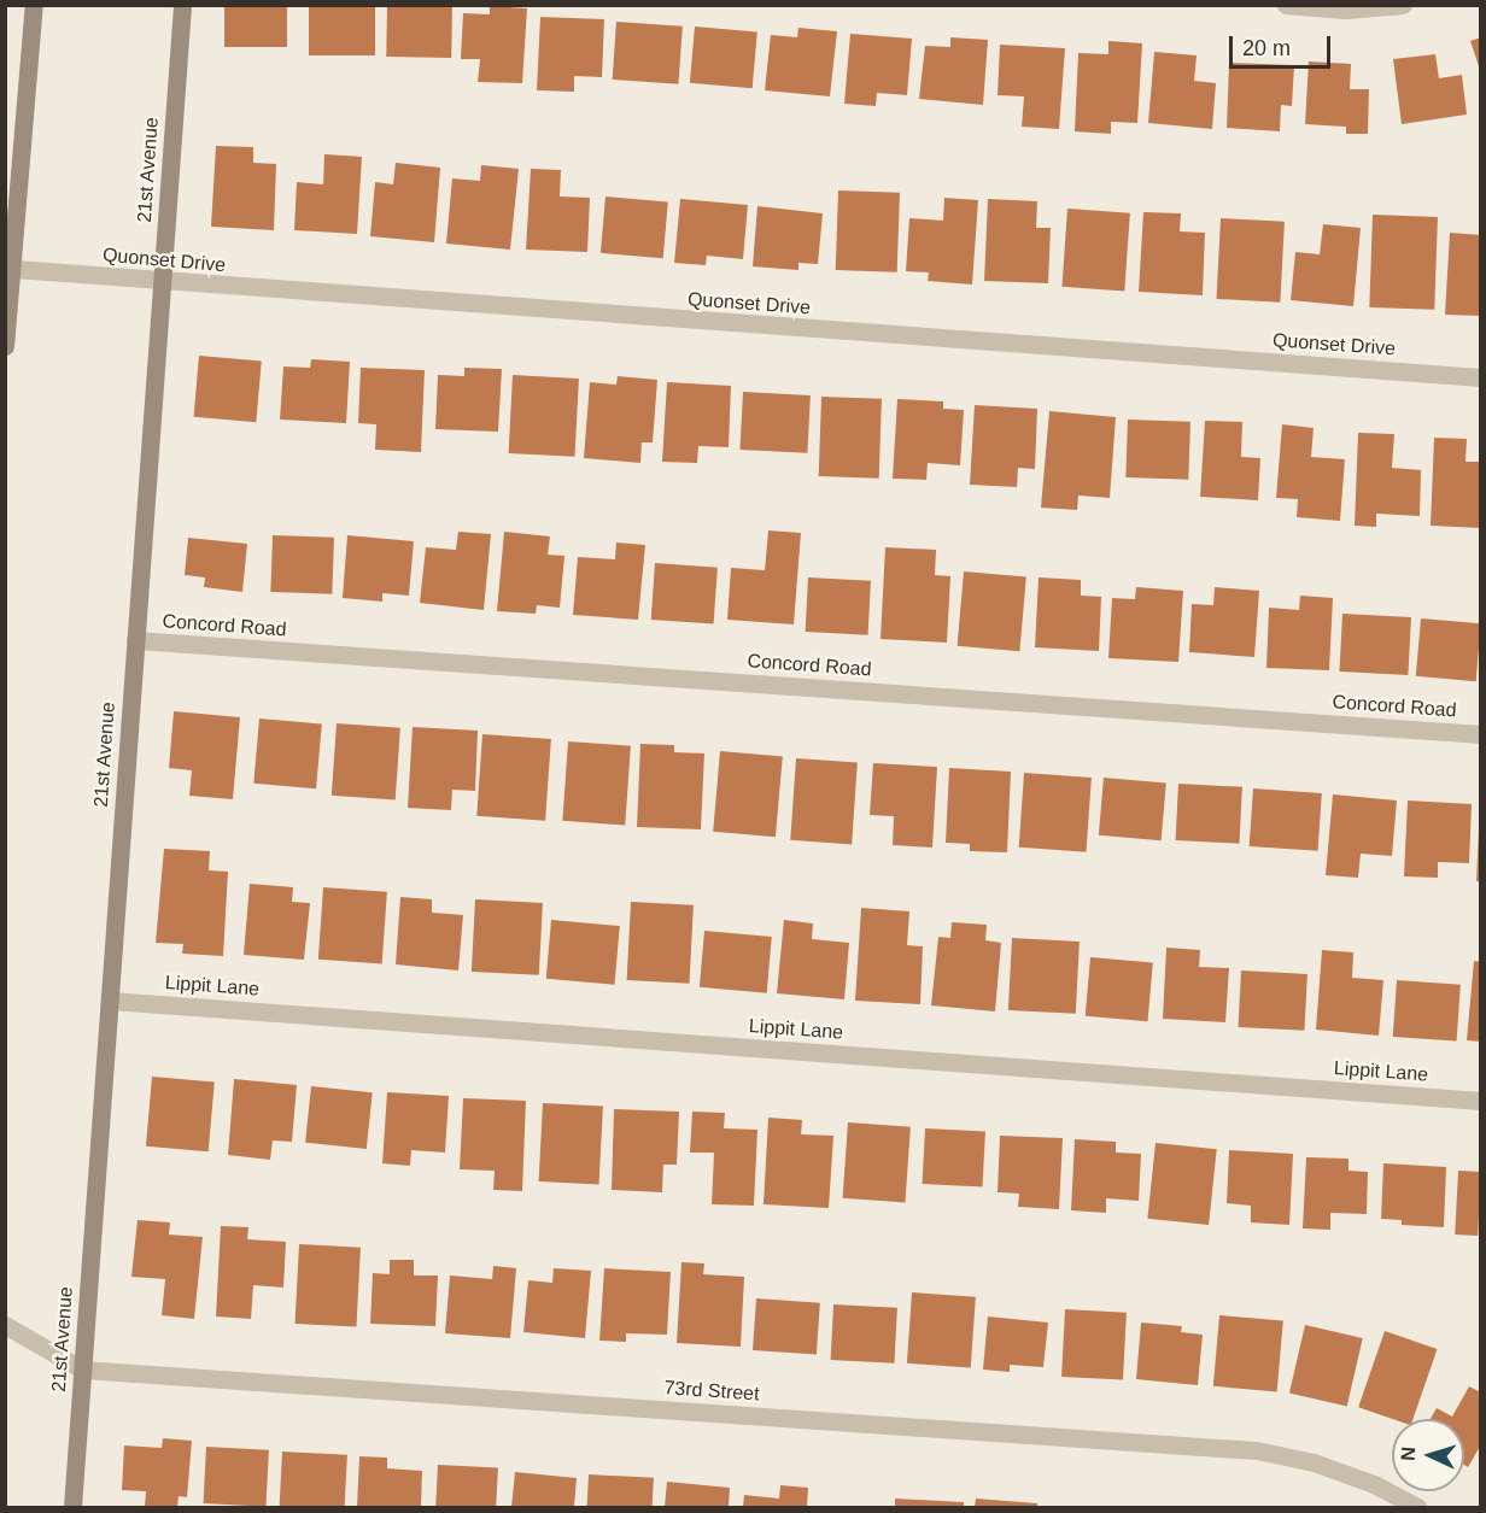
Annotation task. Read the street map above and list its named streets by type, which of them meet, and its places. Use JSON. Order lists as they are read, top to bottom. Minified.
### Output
{"streets":{"street":["21st Avenue","Quonset Drive","Concord Road","Lippit Lane","73rd Street"]},"crossings":[["21st Avenue","Quonset Drive"],["21st Avenue","Concord Road"],["21st Avenue","Lippit Lane"],["21st Avenue","73rd Street"]],"scale_bar":"20 m","north":"left"}
